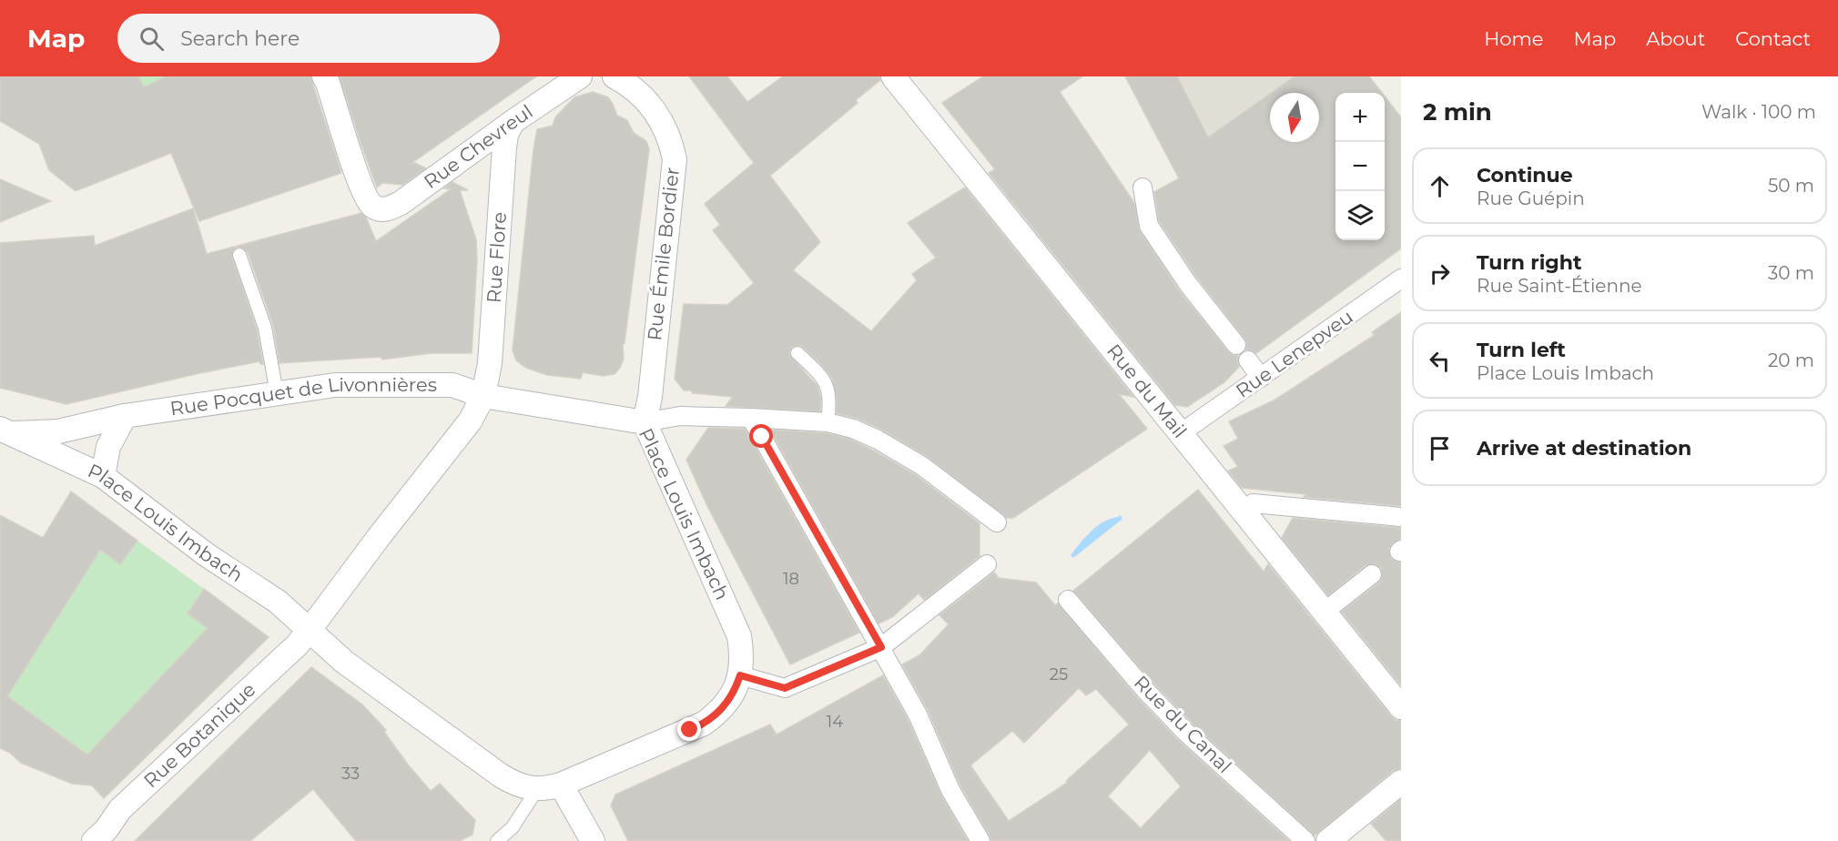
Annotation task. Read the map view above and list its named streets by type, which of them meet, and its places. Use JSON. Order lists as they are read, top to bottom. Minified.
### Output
{"streets":{"street":["Rue Chevreul","Rue Émile Bordier","Rue Flore","Rue Lenepveu","Rue du Mail","Rue Pocquet de Livonnières","Place Louis Imbach","Rue du Canal","Rue Botanique"]},"crossings":[["Rue Chevreul","Rue Flore"],["Rue Émile Bordier","Place Louis Imbach"],["Rue Flore","Rue Pocquet de Livonnières"],["Rue Flore","Place Louis Imbach"],["Rue Pocquet de Livonnières","Place Louis Imbach"],["Place Louis Imbach","Rue Botanique"]],"house_numbers":["18","25","14","33"],"north":"bottom","page":{"header":"Map","search":"Search here","nav":["Home","Map","About","Contact"],"heading":["2 min","Walk · 100 m"],"map_buttons":["+","−"],"list":[["Continue","Rue Guépin","50 m"],["Turn right","Rue Saint-Étienne","30 m"],["Turn left","Place Louis Imbach","20 m"],"Arrive at destination"]}}
